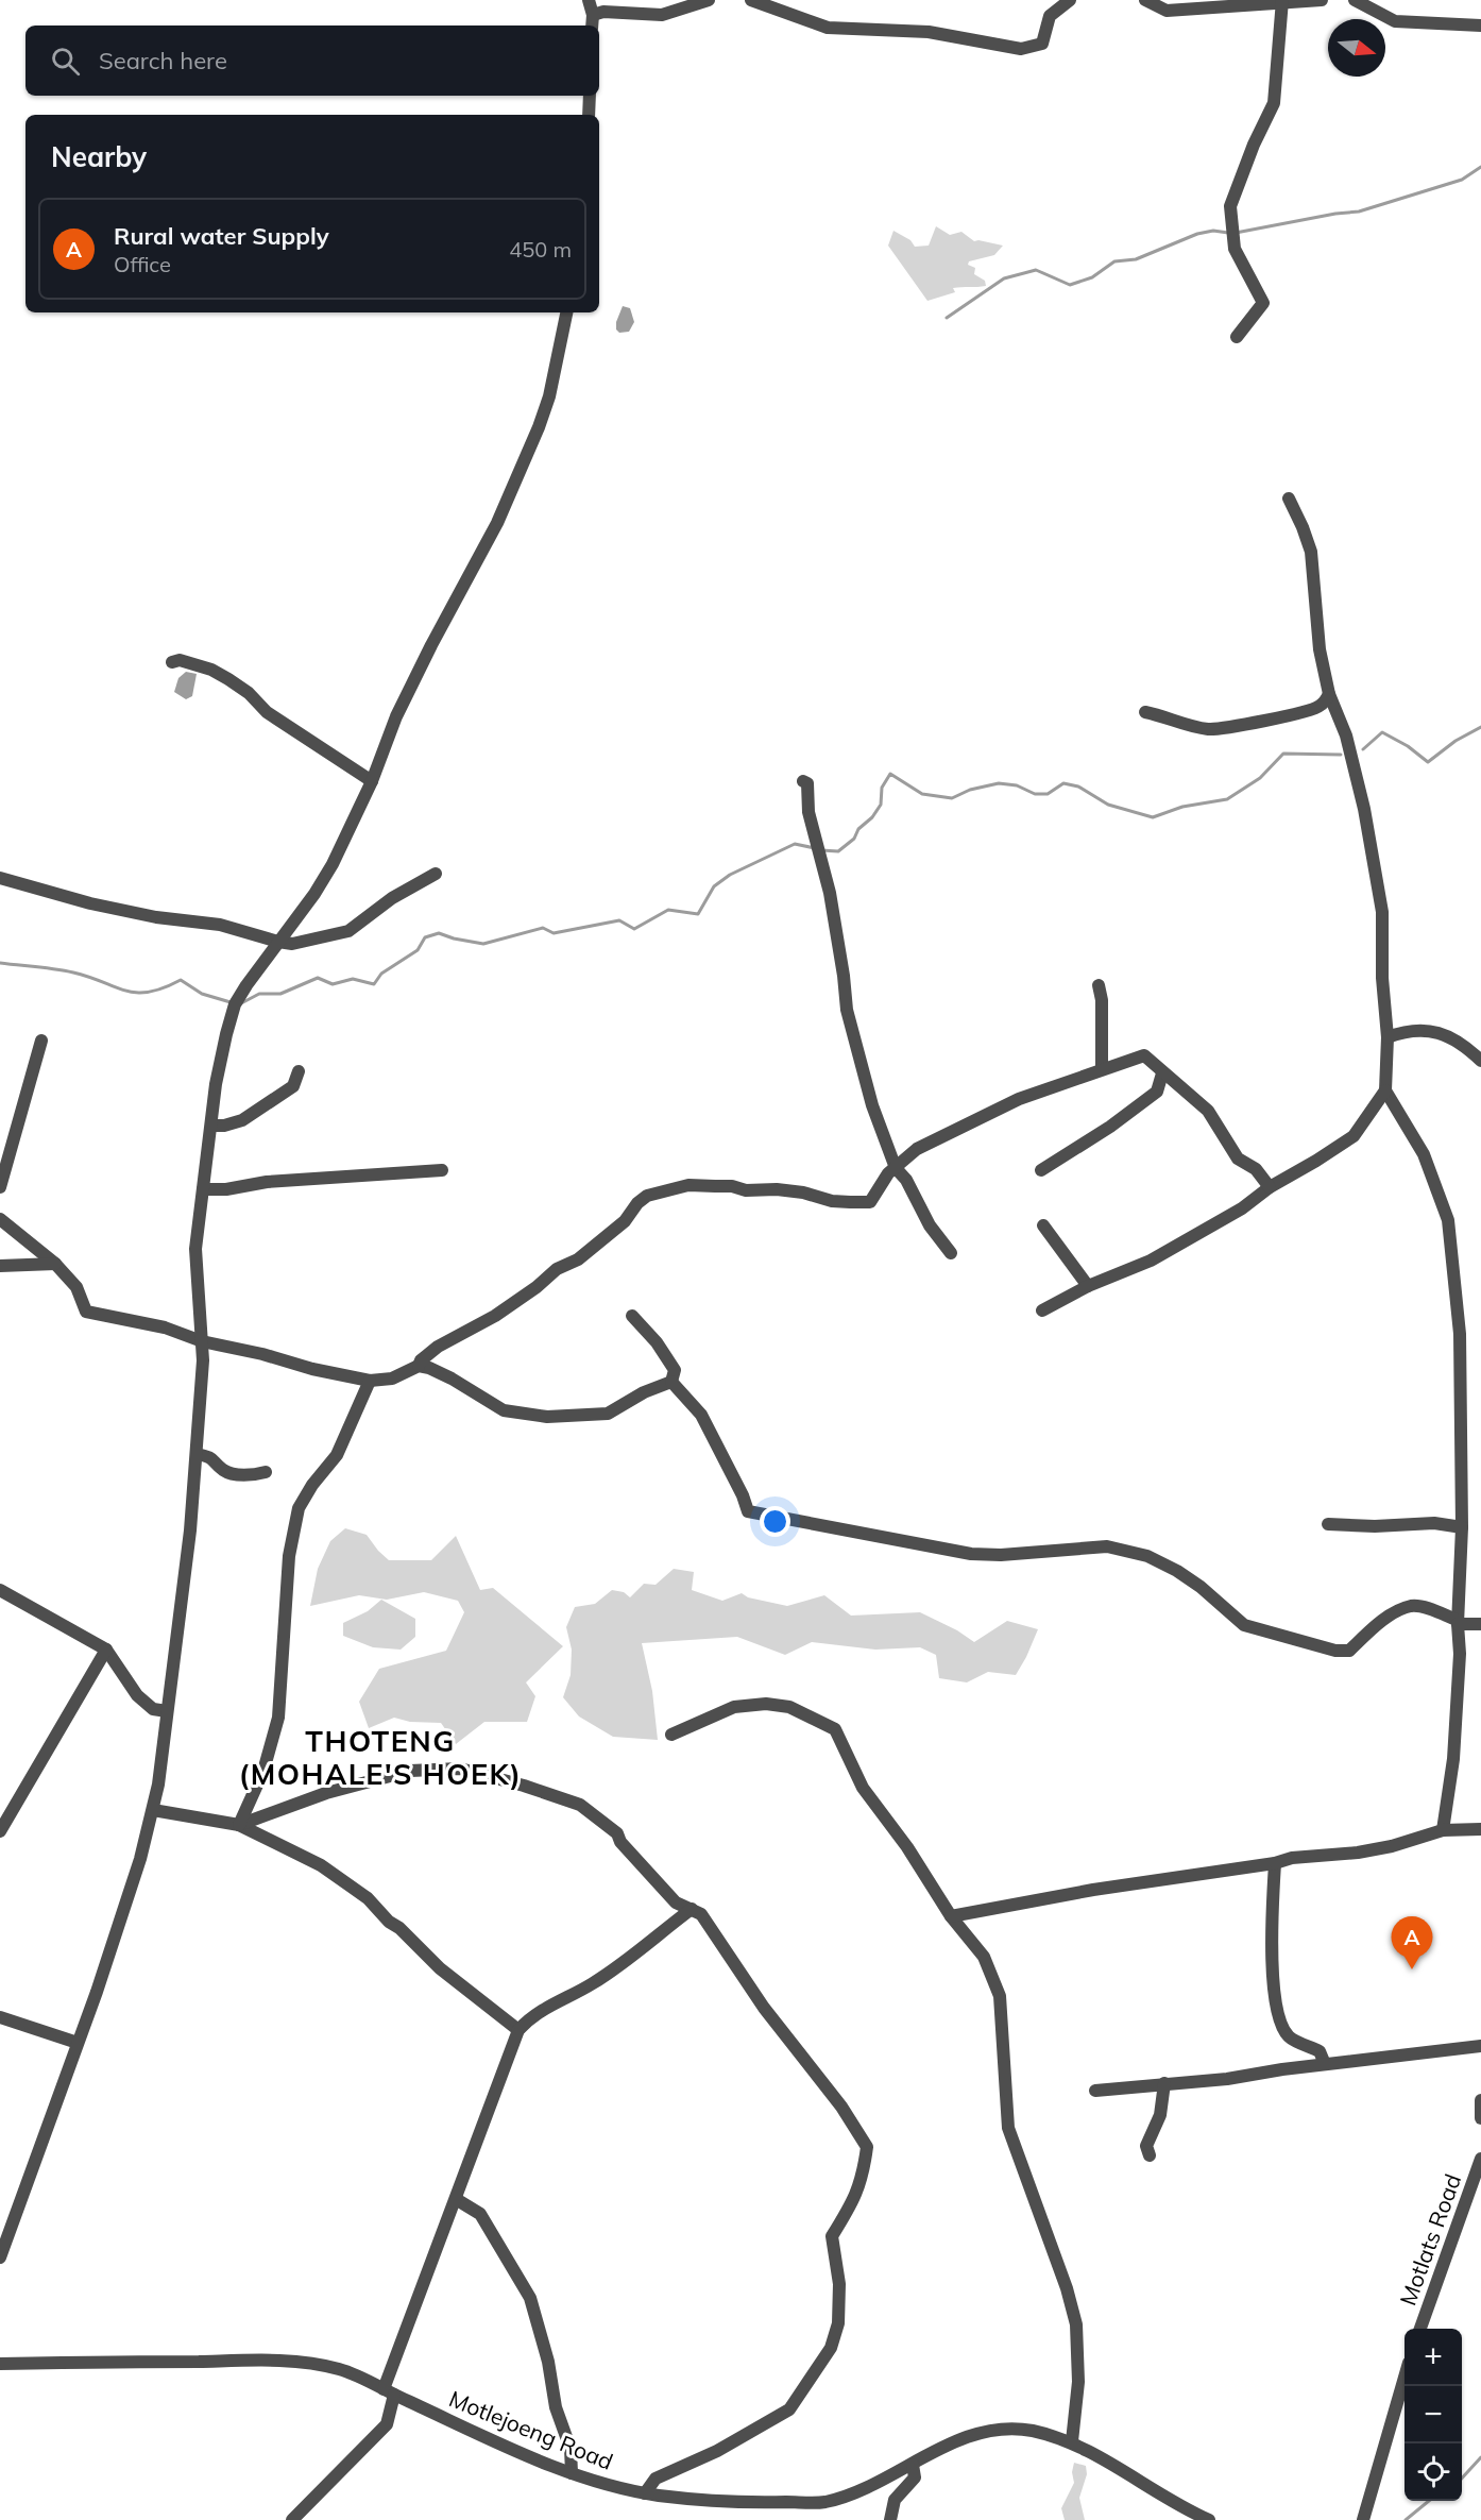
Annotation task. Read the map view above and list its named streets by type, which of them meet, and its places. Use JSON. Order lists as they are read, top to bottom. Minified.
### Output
{"streets":{"street":["Motlats Road","Motlejoeng Road"]},"districts":["THOTENG (MOHALE'S HOEK)"],"north":"right","page":{"search":"Search here","heading":"Nearby","list":[{"mark":"A","name":"Rural water Supply","note":"Office","value":"450 m"}],"pins":"A","map_buttons":["+","−"]}}
